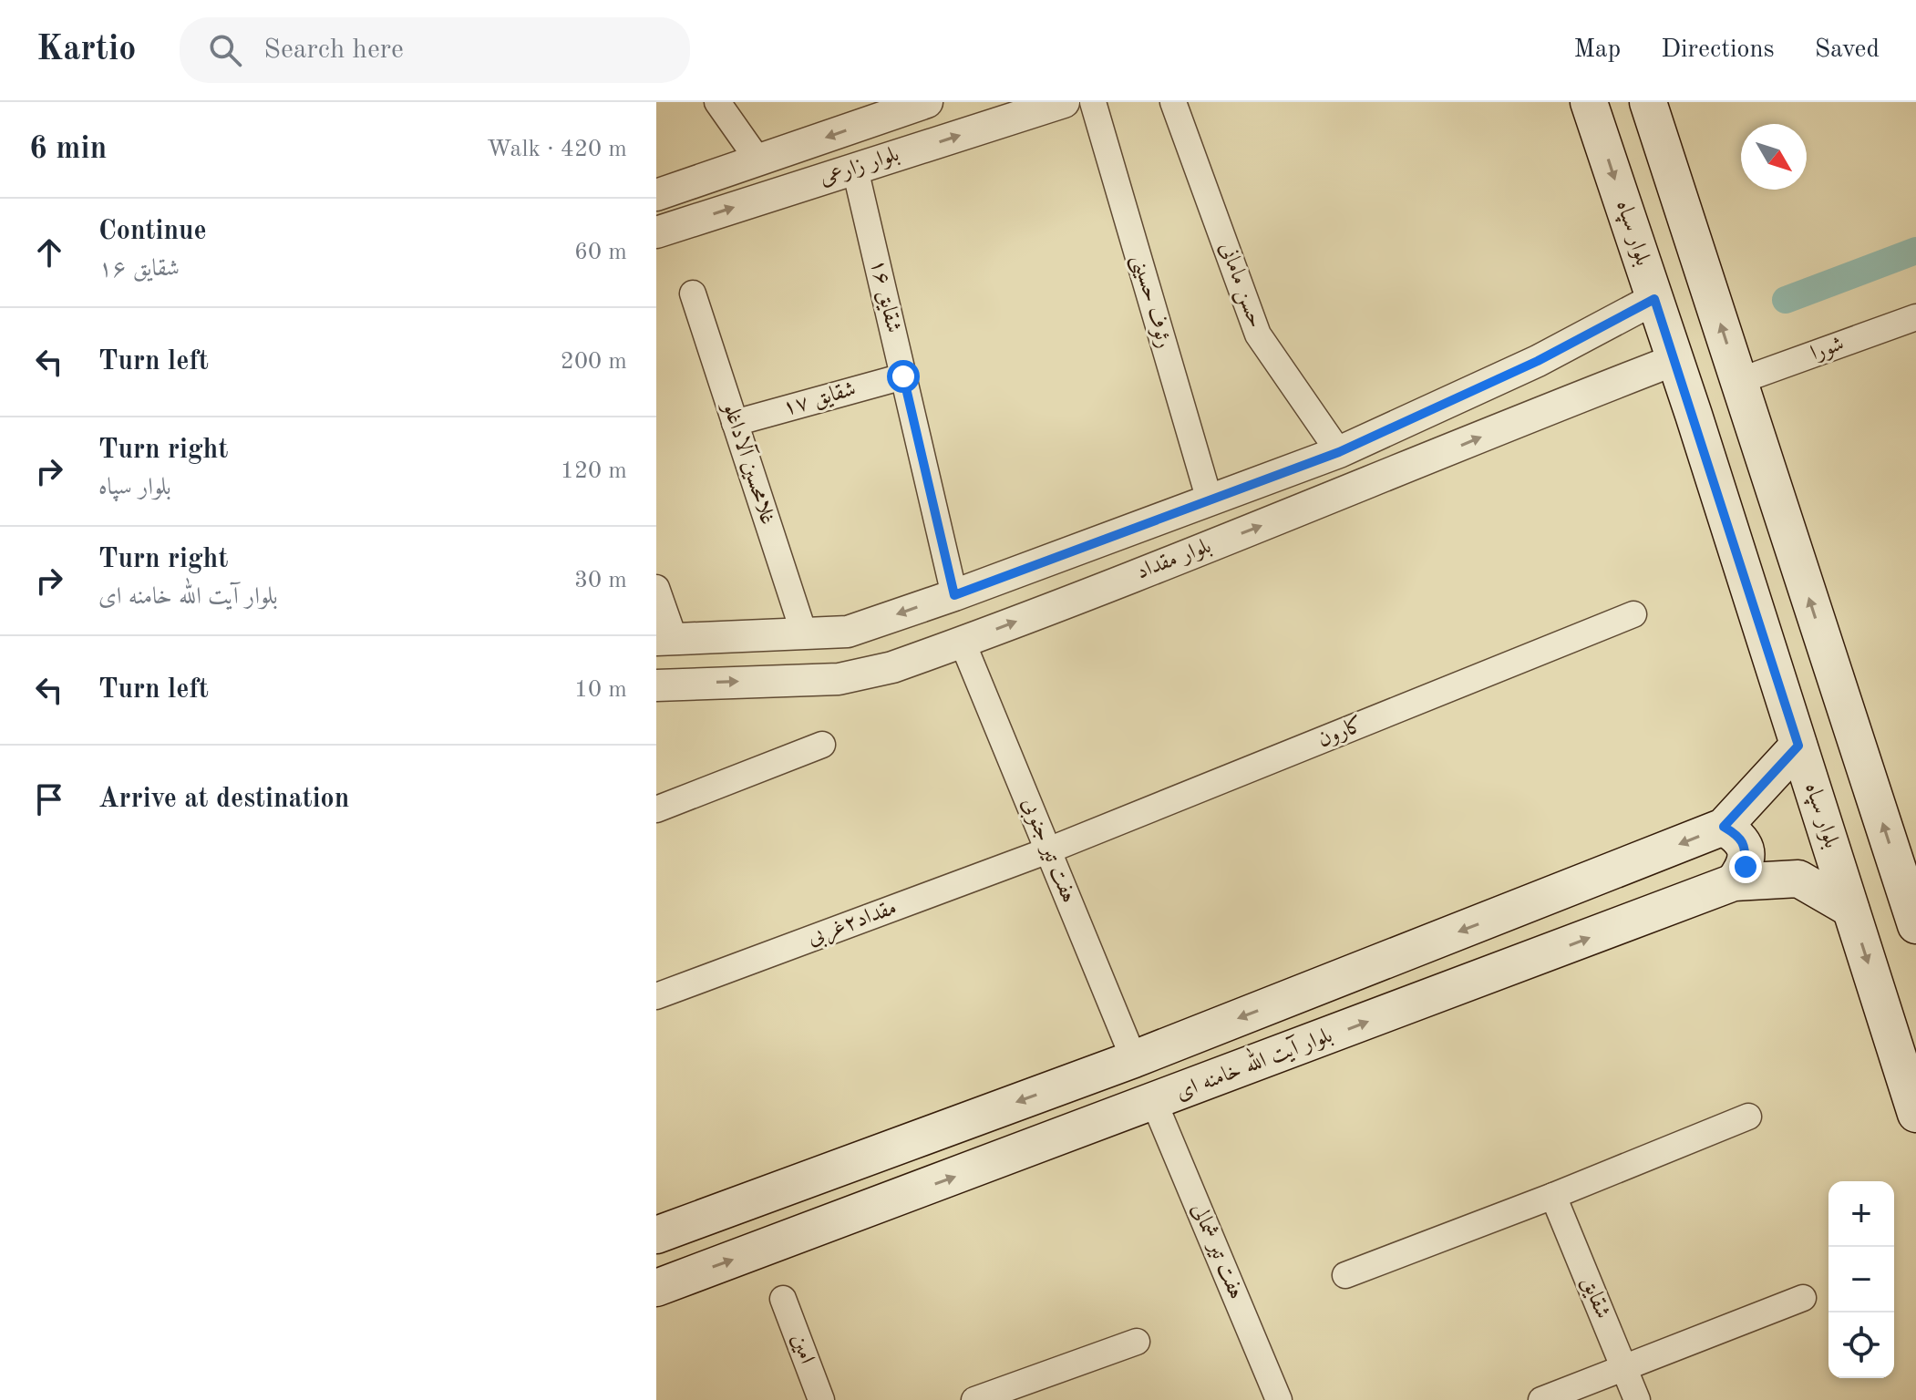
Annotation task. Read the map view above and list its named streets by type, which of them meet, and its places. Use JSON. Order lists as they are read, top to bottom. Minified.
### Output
{"streets":{"main road":["بلوار سپاه","بلوار آیت الله خامنه ای"],"street":["بلوار زارعی","حسن مامانی","شقایق ۱۶","رئوف حسینی","شورا","شقایق ۱۷","غلامحسین آلاداغلو","بلوار مقداد","کارون","هفت تیر جنوبی","مقداد۲غربی","هفت تیر شمالی","شقایق","امین"]},"crossings":[["بلوار زارعی","شقایق ۱۶"],["بلوار سپاه","بلوار مقداد"],["بلوار سپاه","بلوار آیت الله خامنه ای"],["شقایق ۱۶","شقایق ۱۷"],["شقایق ۱۷","غلامحسین آلاداغلو"],["بلوار مقداد","هفت تیر جنوبی"],["کارون","هفت تیر جنوبی"],["کارون","مقداد۲غربی"],["هفت تیر جنوبی","مقداد۲غربی"],["بلوار آیت الله خامنه ای","هفت تیر شمالی"]],"north":"bottom right","page":{"header":"Kartio","search":"Search here","nav":["Map","Directions","Saved"],"heading":["6 min","Walk · 420 m"],"list":[["Continue","شقایق ۱۶","60 m"],["Turn left","200 m"],["Turn right","بلوار سپاه","120 m"],["Turn right","بلوار آیت الله خامنه ای","30 m"],["Turn left","10 m"],"Arrive at destination"],"map_buttons":["+","−"]}}
